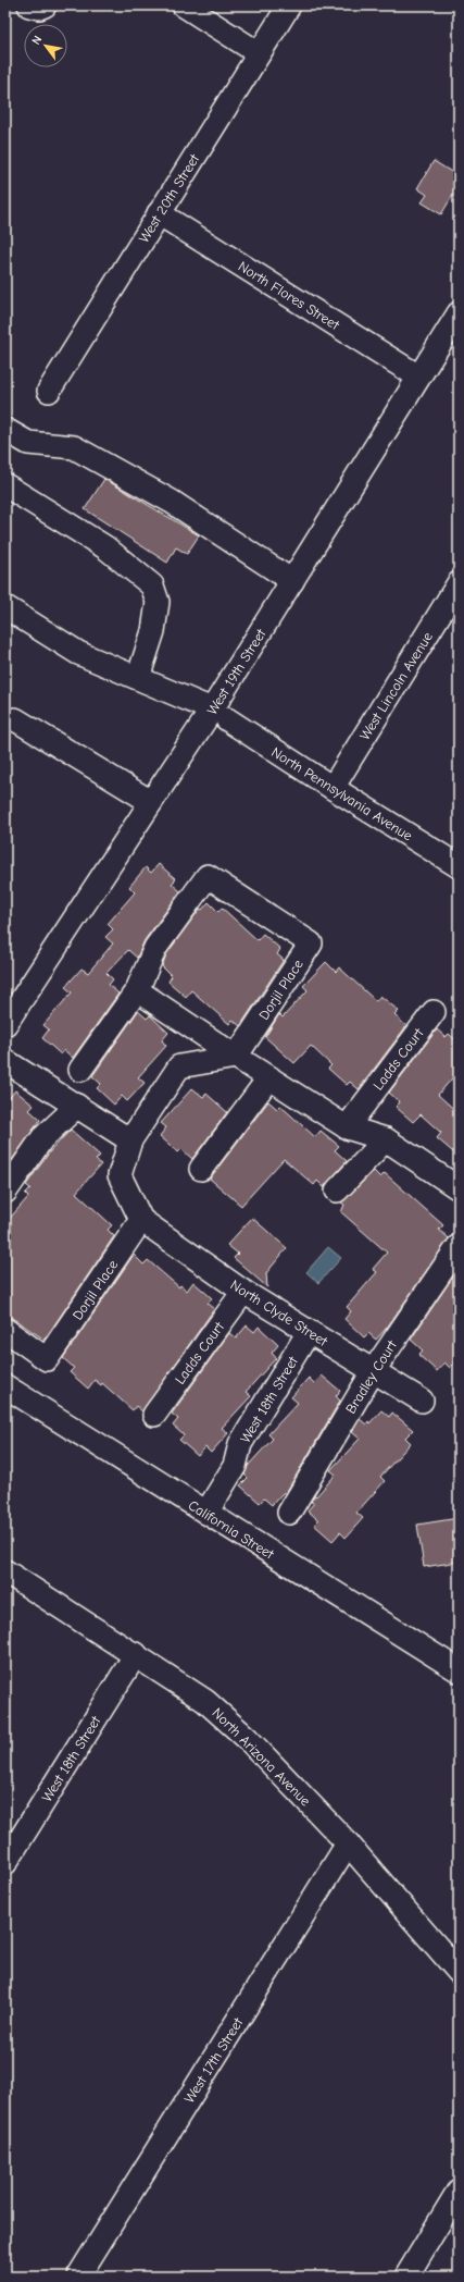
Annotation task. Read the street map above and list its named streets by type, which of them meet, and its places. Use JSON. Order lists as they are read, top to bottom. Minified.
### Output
{"streets":{"street":["West 20th Street","North Flores Street","West 19th Street","West Lincoln Avenue","North Pennsylvania Avenue","Dorjil Place","Ladds Court","North Clyde Street","Bradley Court","West 18th Street","California Street","North Arizona Avenue","West 17th Street"]},"crossings":[["West 20th Street","North Flores Street"],["North Flores Street","West 19th Street"],["West 19th Street","North Pennsylvania Avenue"],["West Lincoln Avenue","North Pennsylvania Avenue"],["Dorjil Place","North Clyde Street"],["Ladds Court","North Clyde Street"],["North Clyde Street","Bradley Court"],["North Clyde Street","West 18th Street"],["West 18th Street","California Street"],["West 18th Street","North Arizona Avenue"],["North Arizona Avenue","West 17th Street"]],"north":"top left"}
